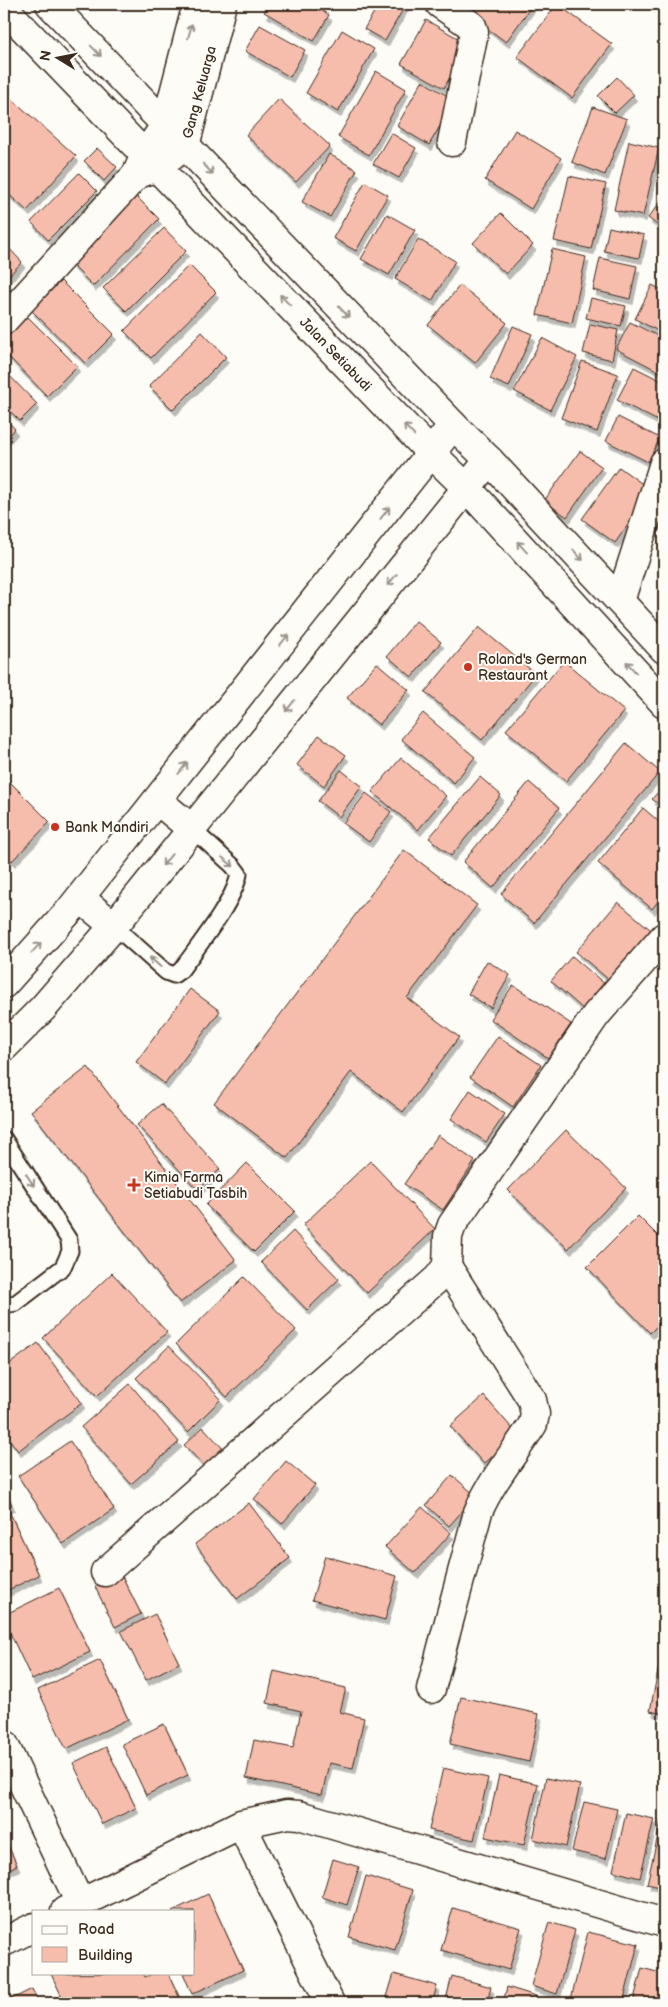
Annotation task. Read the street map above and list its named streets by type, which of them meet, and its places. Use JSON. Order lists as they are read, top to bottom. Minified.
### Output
{"streets":{"street":["Gang Keluarga","Jalan Setiabudi"]},"crossings":[["Gang Keluarga","Jalan Setiabudi"]],"places":{"other":["Roland's German Restaurant","Bank Mandiri"],"health":["Kimia Farma Setiabudi Tasbih"]},"legend":["Road","Building"],"north":"left"}
